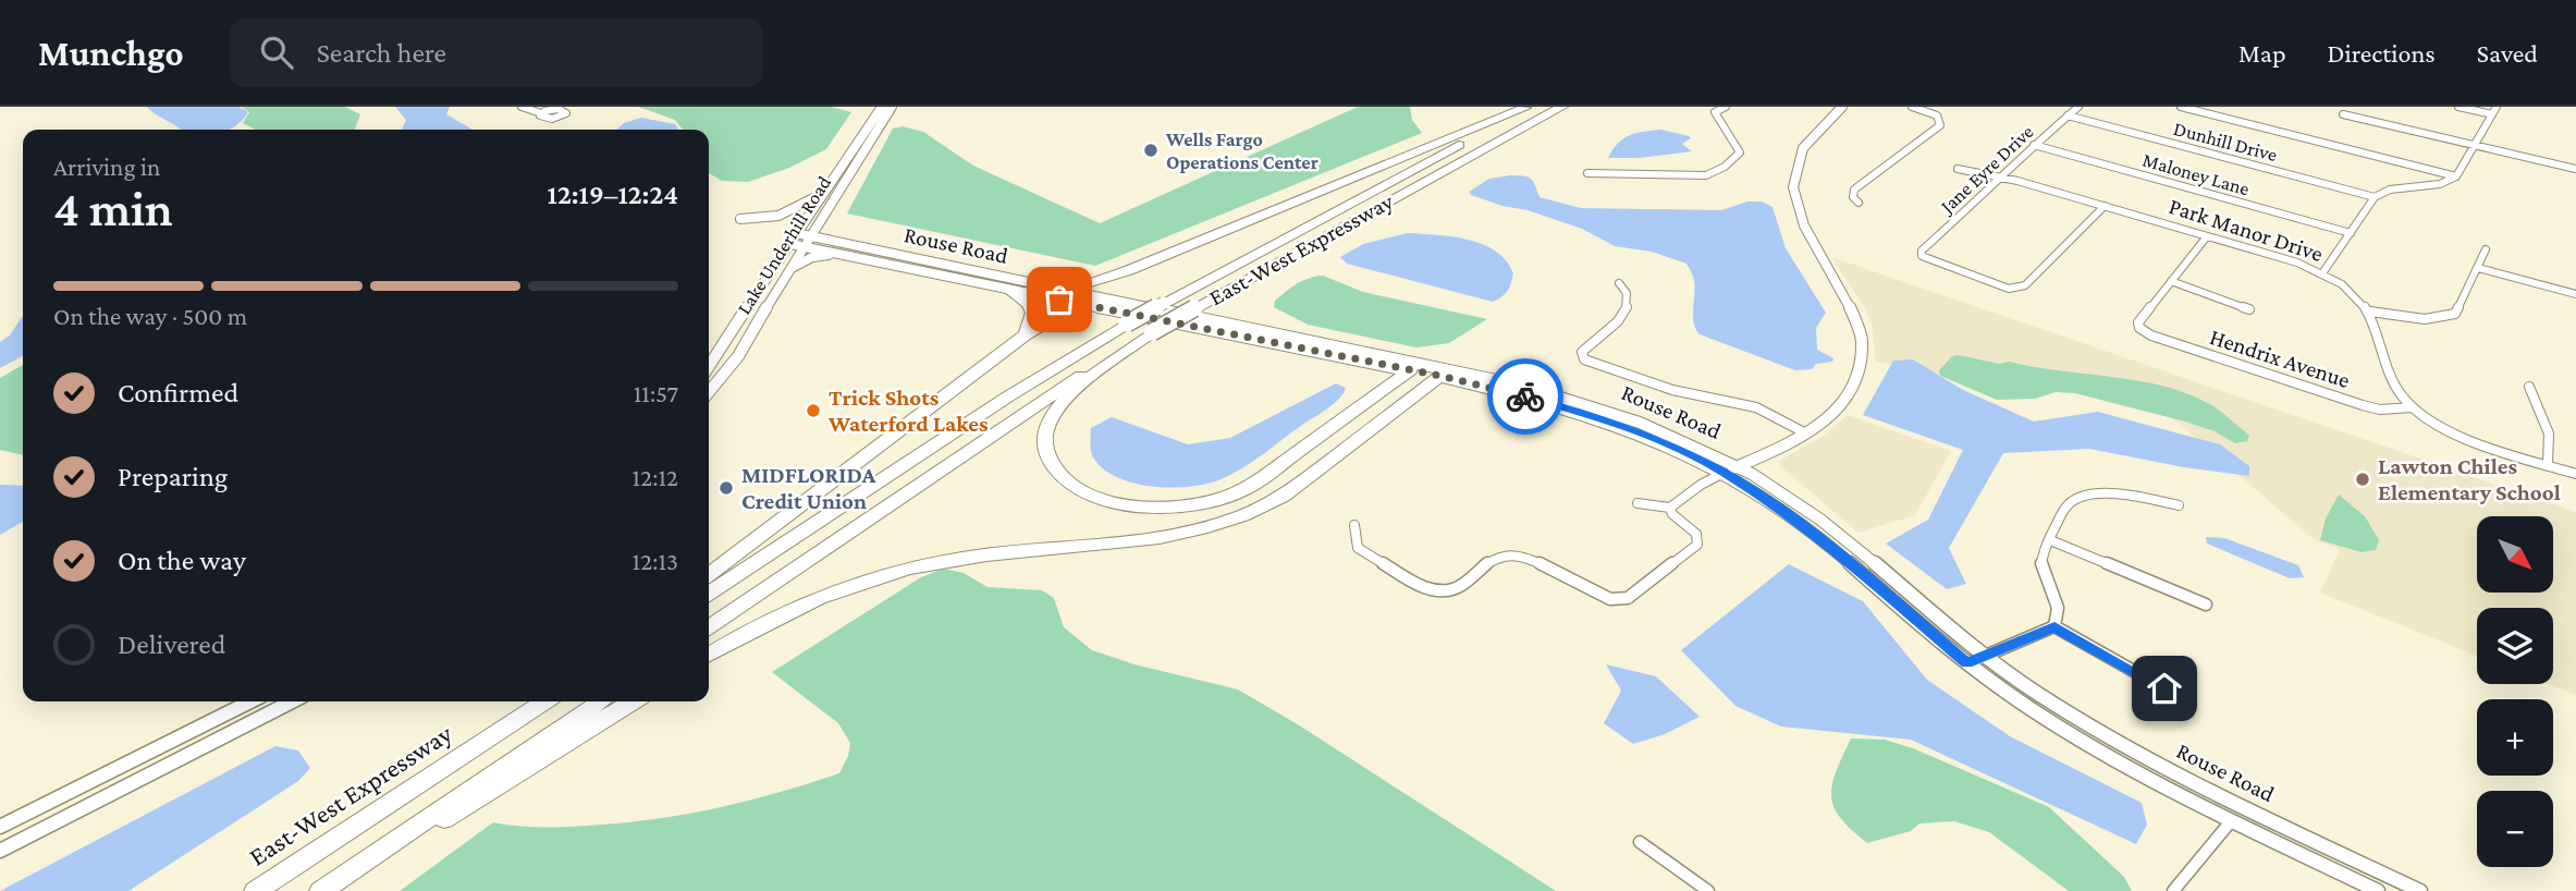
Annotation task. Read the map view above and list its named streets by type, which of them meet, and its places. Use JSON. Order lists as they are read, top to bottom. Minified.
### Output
{"streets":{"highway":["East-West Expressway"],"street":["Dunhill Drive","Jane Eyre Drive","Maloney Lane","Park Manor Drive","Lake Underhill Road","Rouse Road","Hendrix Avenue"]},"crossings":[["Dunhill Drive","Jane Eyre Drive"],["Jane Eyre Drive","Maloney Lane"],["Jane Eyre Drive","Park Manor Drive"],["Park Manor Drive","Hendrix Avenue"],["Lake Underhill Road","Rouse Road"]],"places":["Wells Fargo Operations Center","Trick Shots Waterford Lakes","Lawton Chiles Elementary School","MIDFLORIDA Credit Union"],"north":"bottom right","page":{"header":"Munchgo","search":"Search here","nav":["Map","Directions","Saved"],"heading":["4 min","Arriving in","12:19–12:24"],"bar":"On the way · 500 m","list":[["Confirmed","11:57"],["Preparing","12:12"],["On the way","12:13"],"Delivered"],"map_buttons":["+","−"]}}
